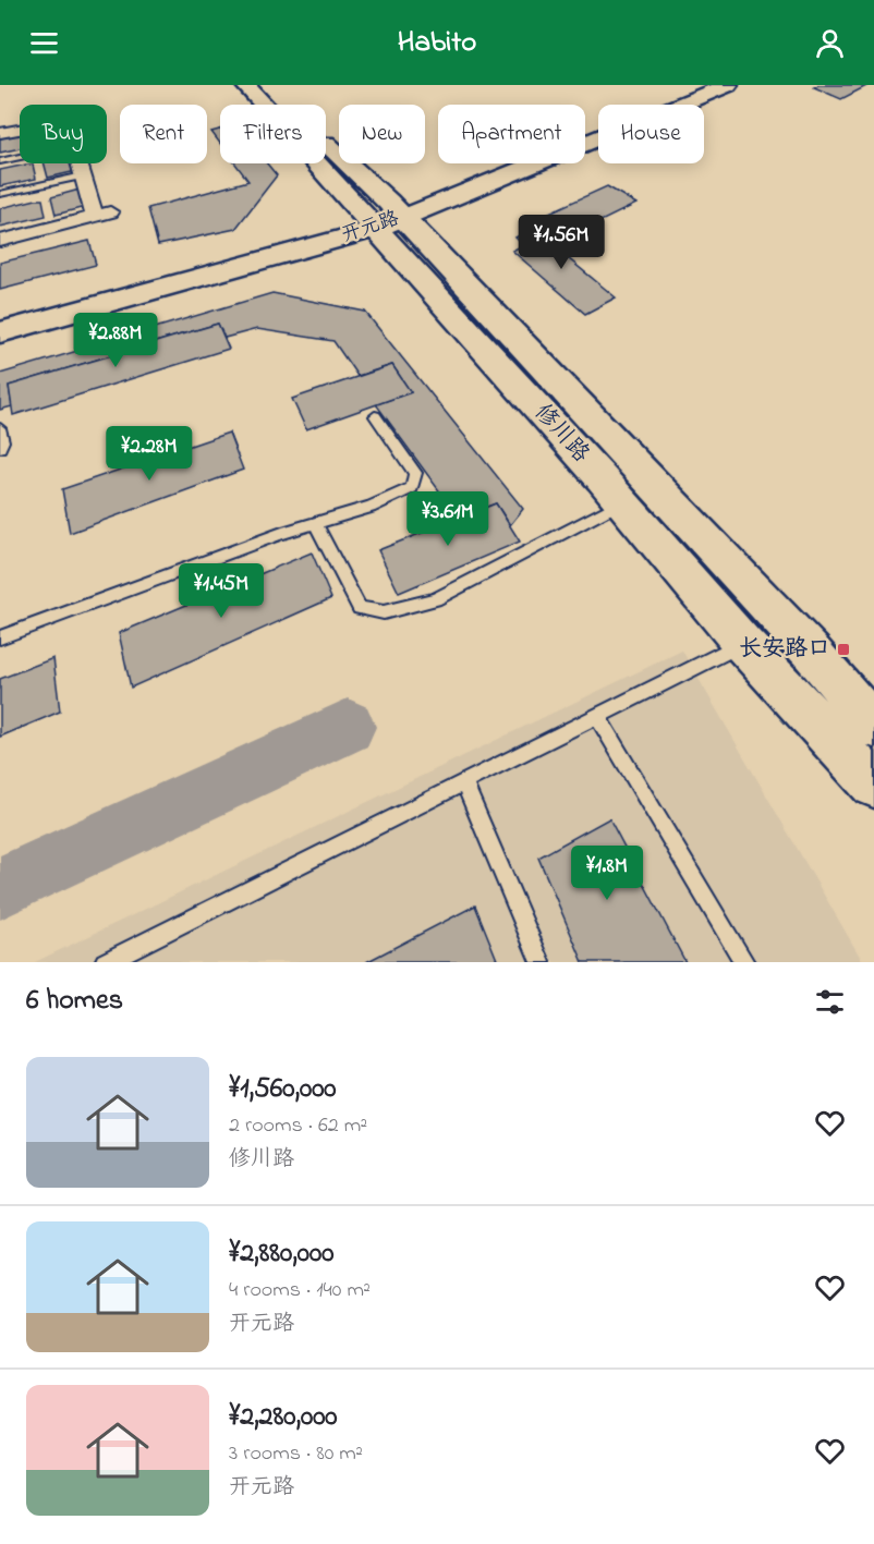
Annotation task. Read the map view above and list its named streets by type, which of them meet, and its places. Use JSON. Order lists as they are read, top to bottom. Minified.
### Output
{"streets":{"main road":["开元路","修川路"]},"crossings":[["开元路","修川路"]],"places":{"transit":["长安路口"]},"page":{"header":"Habito","chip":["Buy","Rent","Filters","New","Apartment","House"],"price":["¥1.56M","¥2.88M","¥2.28M","¥3.61M","¥1.45M","¥1.8M"],"heading":"6 homes","list":[{"name":"¥1,560,000","note":"2 rooms · 62 m² · 修川路"},{"name":"¥2,880,000","note":"4 rooms · 140 m² · 开元路"},{"name":"¥2,280,000","note":"3 rooms · 80 m² · 开元路"}]}}
